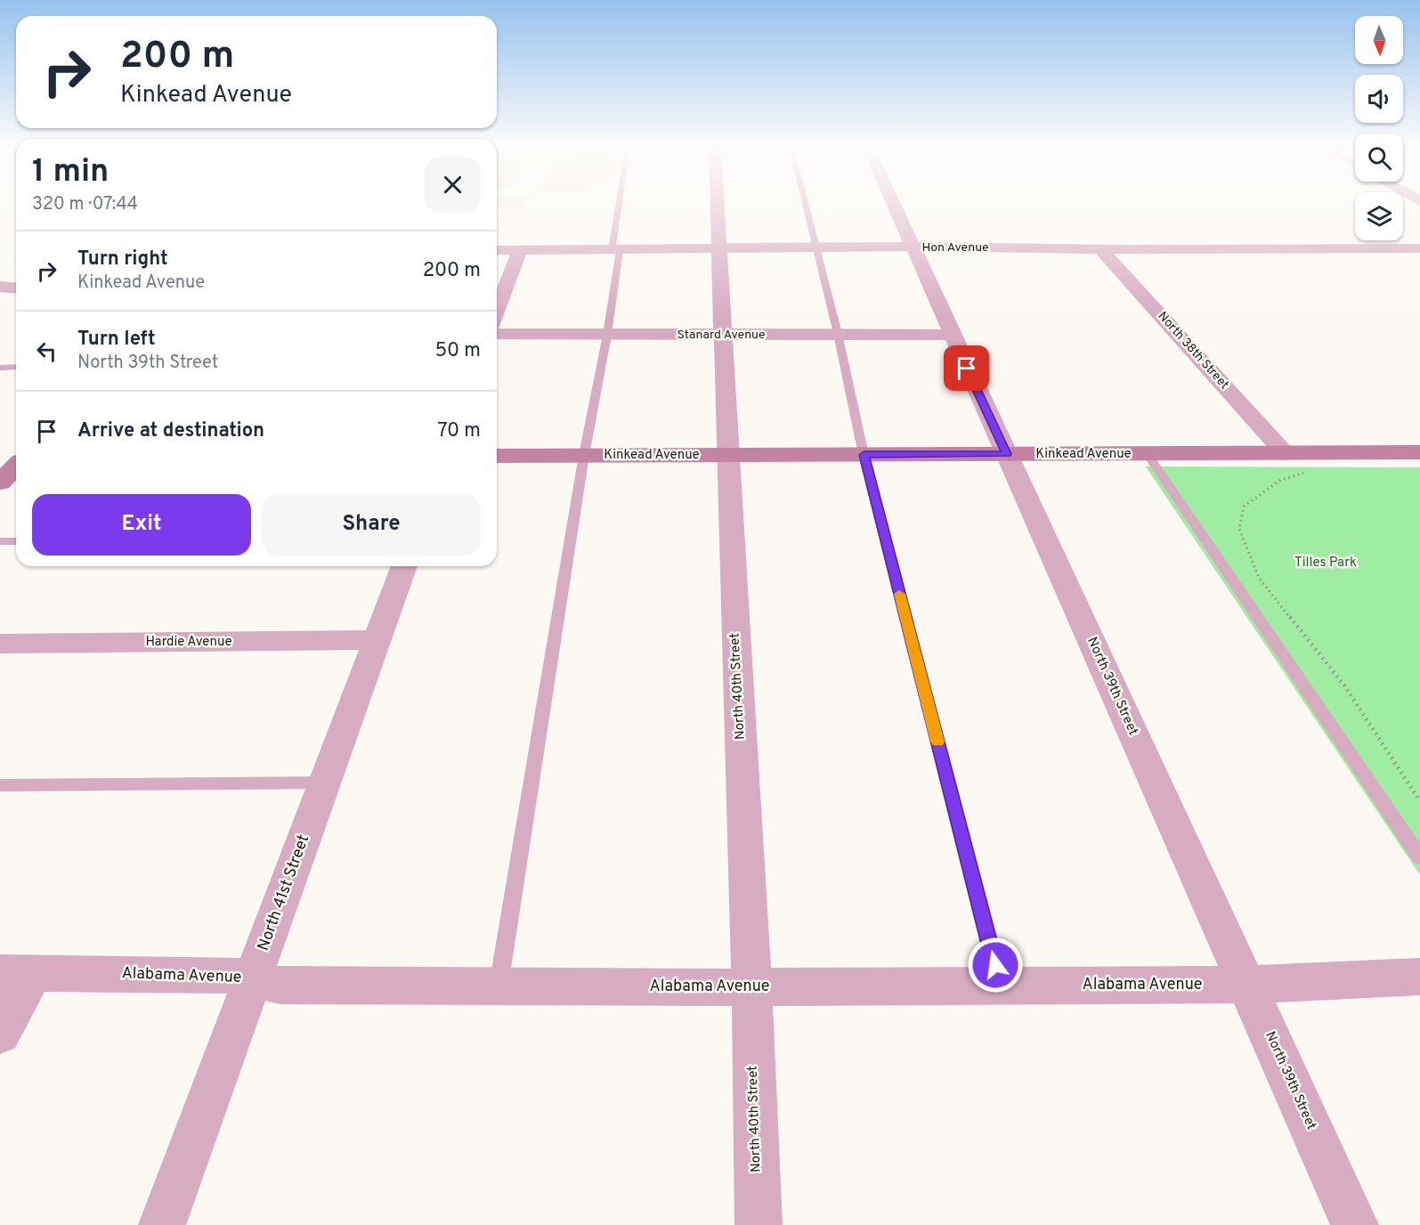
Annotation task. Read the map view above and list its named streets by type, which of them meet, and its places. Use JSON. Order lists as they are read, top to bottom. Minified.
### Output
{"streets":{"street":["Hon Avenue","Stanard Avenue","North 38th Street","Kinkead Avenue","Hardie Avenue","North 40th Street","North 39th Street","North 41st Street","Alabama Avenue"]},"crossings":[["Hon Avenue","North 38th Street"],["Hon Avenue","North 40th Street"],["Hon Avenue","North 39th Street"],["Stanard Avenue","North 40th Street"],["Stanard Avenue","North 39th Street"],["North 38th Street","Kinkead Avenue"],["Kinkead Avenue","North 40th Street"],["Kinkead Avenue","North 39th Street"],["Hardie Avenue","North 41st Street"],["North 40th Street","Alabama Avenue"],["North 39th Street","Alabama Avenue"],["North 41st Street","Alabama Avenue"]],"parks":["Tilles Park"],"north":"bottom","page":{"turn":["200 m","Kinkead Avenue"],"heading":["1 min","320 m · 07:44"],"list":[{"name":"Turn right","note":"Kinkead Avenue","value":"200 m"},{"name":"Turn left","note":"North 39th Street","value":"50 m"},{"name":"Arrive at destination","value":"70 m"}],"buttons":["Exit","Share"]}}
